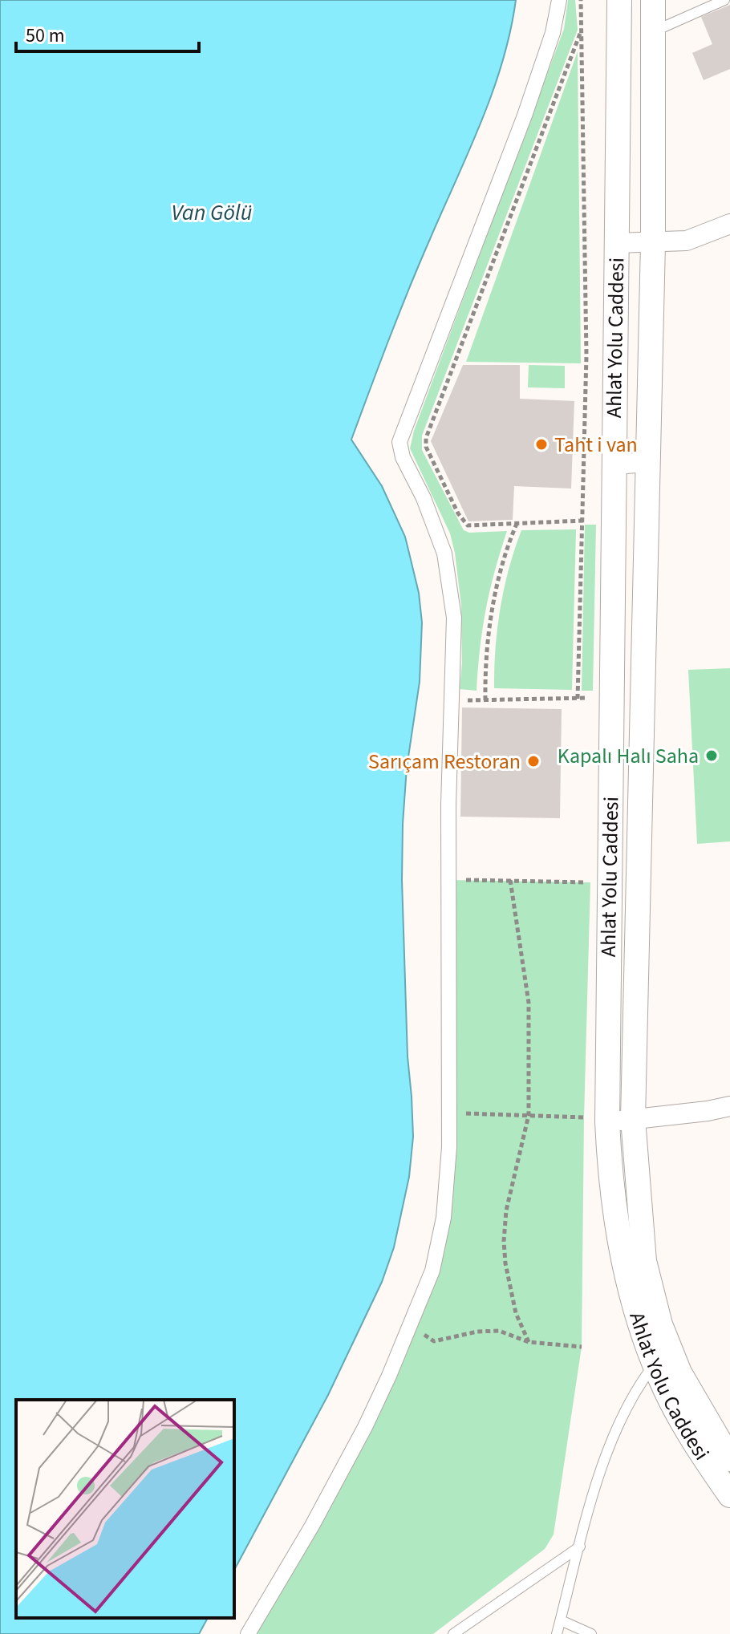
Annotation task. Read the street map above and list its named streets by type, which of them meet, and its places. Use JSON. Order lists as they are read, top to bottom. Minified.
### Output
{"streets":{"street":["Ahlat Yolu Caddesi"]},"water":["Van Gölü"],"places":["Taht i van","Kapalı Halı Saha","Sarıçam Restoran"],"scale_bar":"50 m"}
